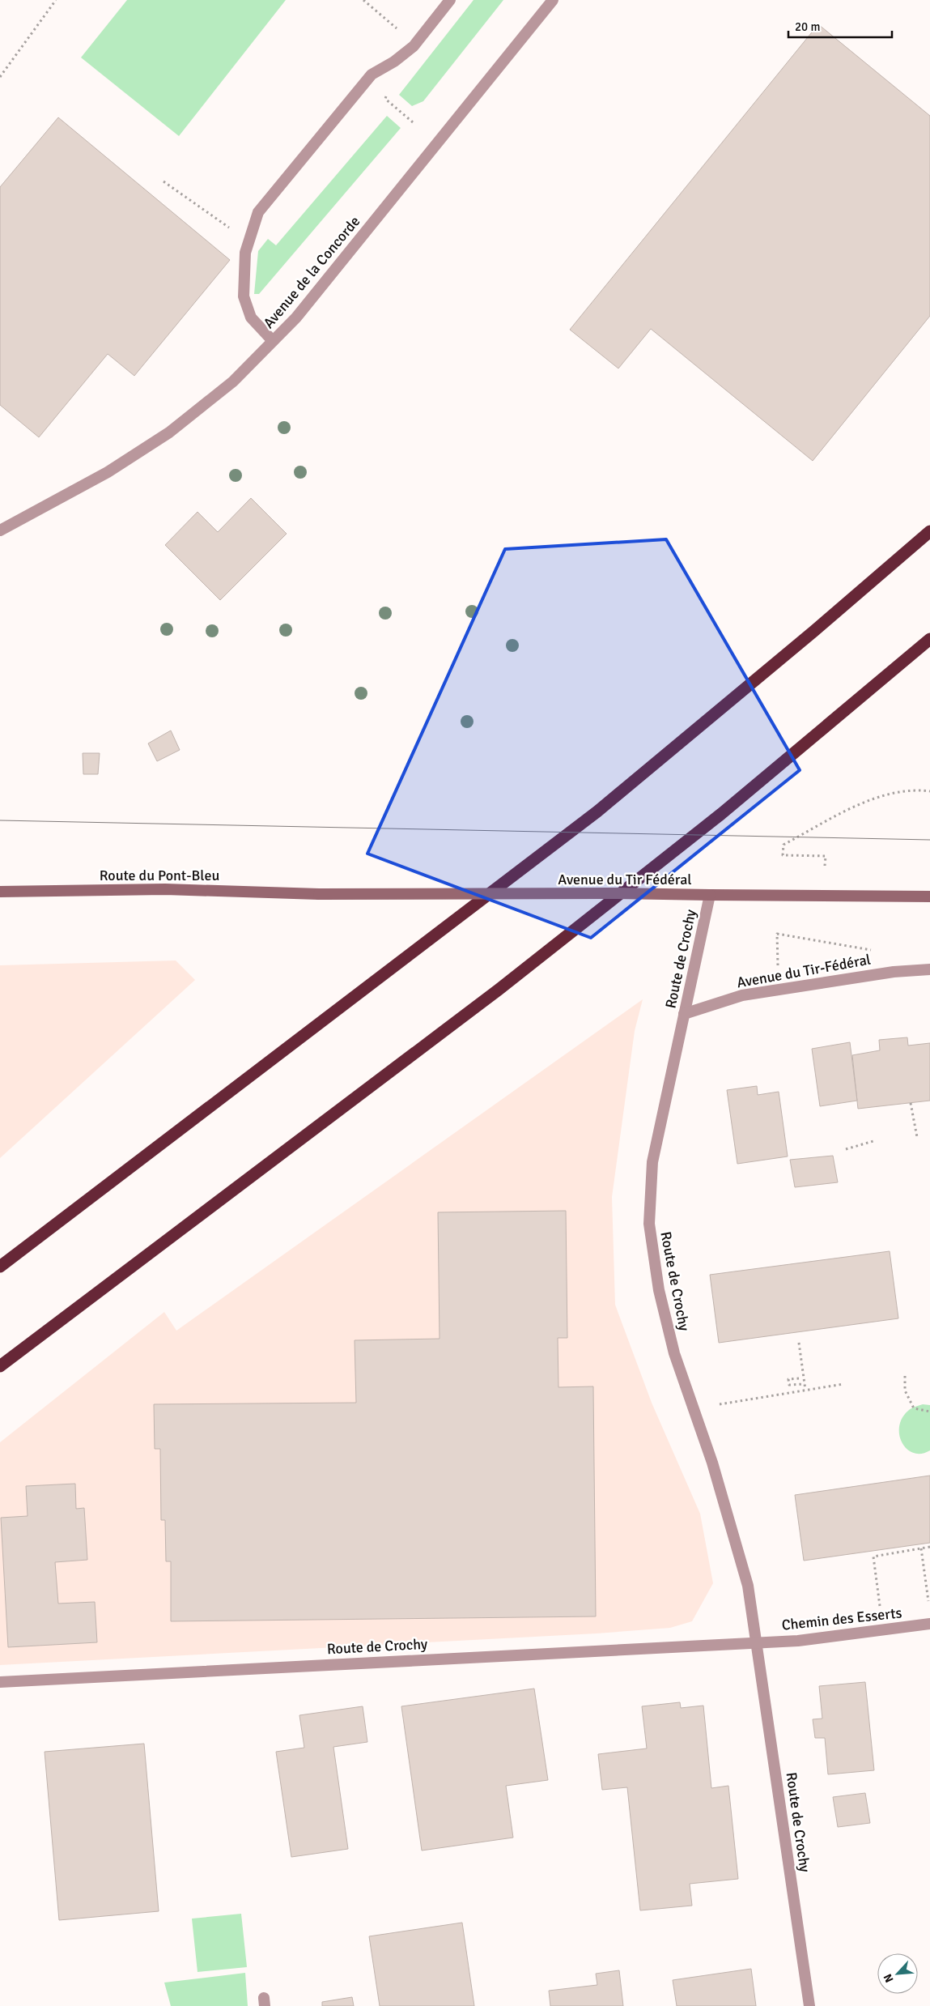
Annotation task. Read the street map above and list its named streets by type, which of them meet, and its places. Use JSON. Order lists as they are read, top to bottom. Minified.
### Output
{"streets":{"main road":["Route du Pont-Bleu","Avenue du Tir Fédéral"],"street":["Avenue de la Concorde","Route de Crochy","Avenue du Tir-Fédéral","Chemin des Esserts"]},"crossings":[["Route du Pont-Bleu","Avenue du Tir Fédéral"],["Avenue du Tir Fédéral","Route de Crochy"],["Route de Crochy","Avenue du Tir-Fédéral"],["Route de Crochy","Chemin des Esserts"]],"scale_bar":"20 m","north":"bottom left"}
